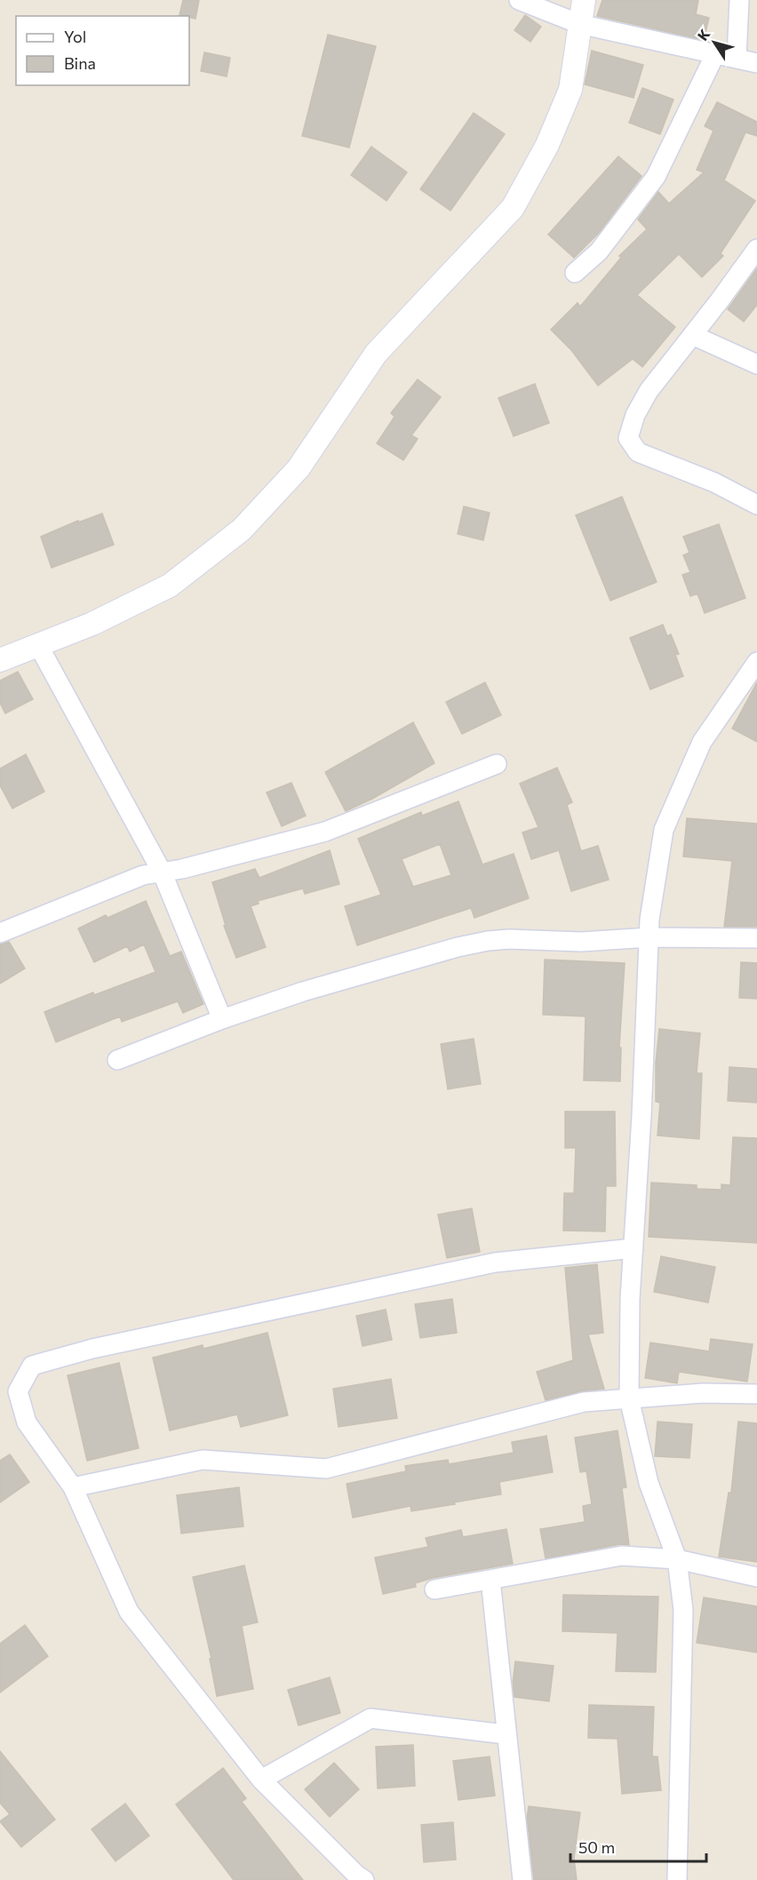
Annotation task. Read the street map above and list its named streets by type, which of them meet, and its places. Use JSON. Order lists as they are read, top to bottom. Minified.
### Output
{"legend":["Yol","Bina"],"scale_bar":"50 m","north":"top left"}
